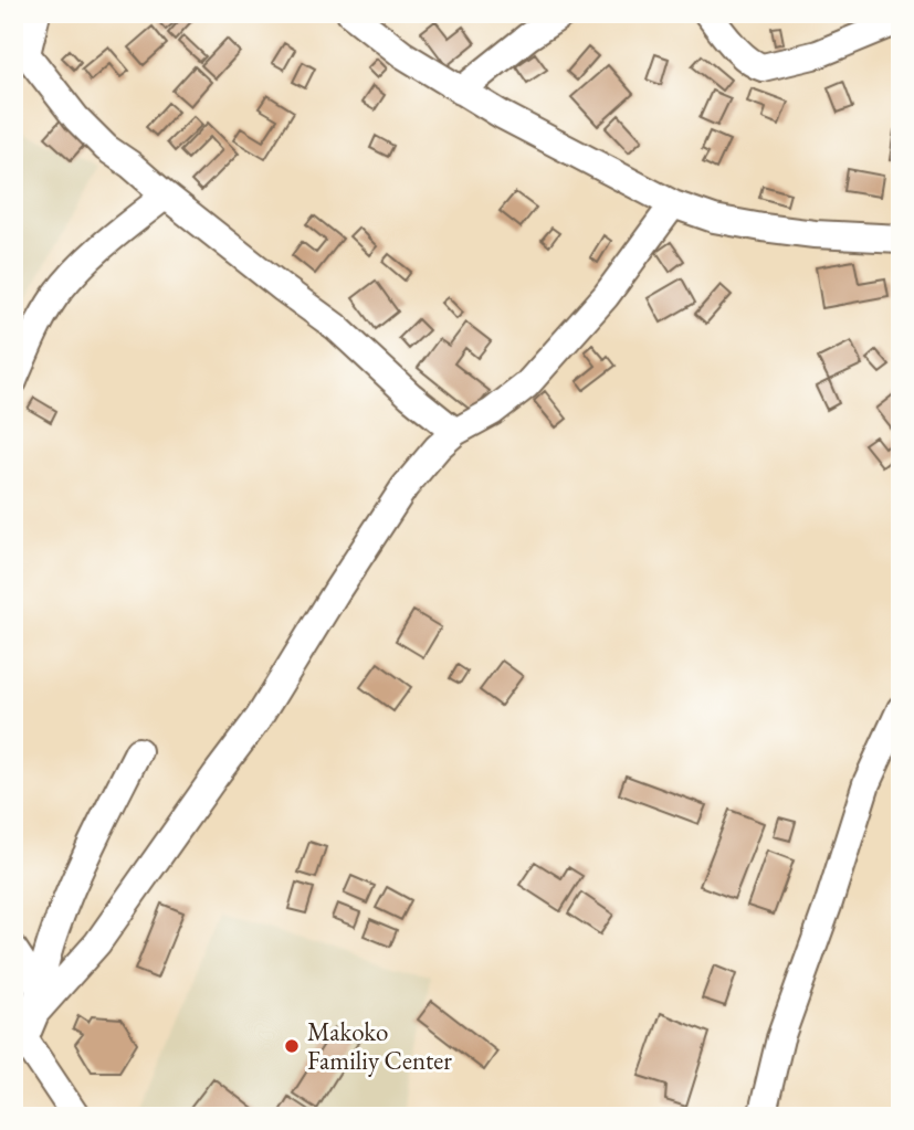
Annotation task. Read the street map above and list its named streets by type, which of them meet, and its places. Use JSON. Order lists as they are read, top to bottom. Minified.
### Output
{"places":["Makoko Familiy Center"]}
